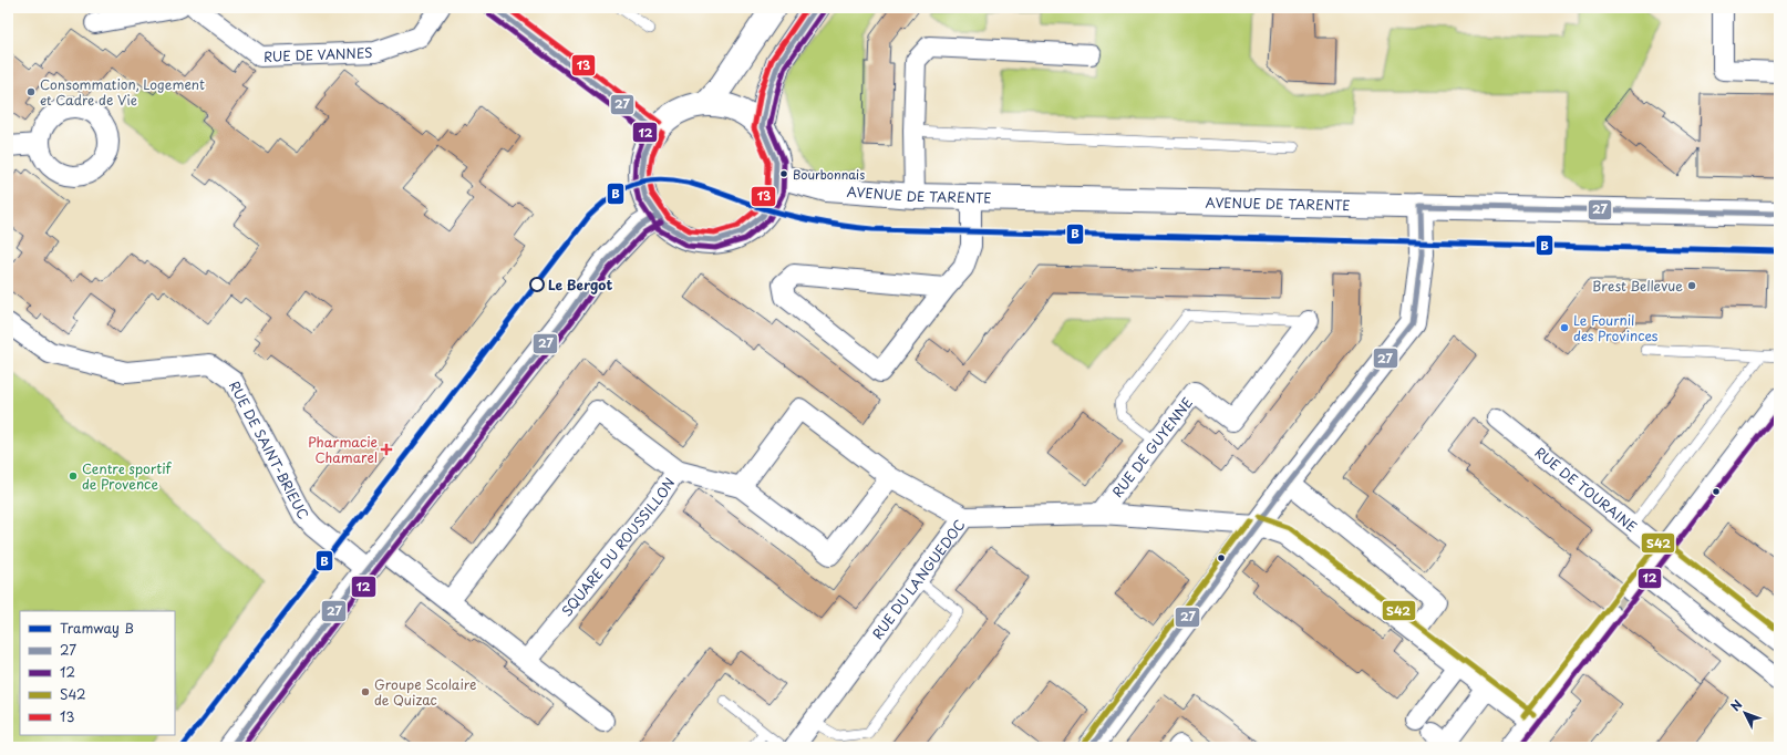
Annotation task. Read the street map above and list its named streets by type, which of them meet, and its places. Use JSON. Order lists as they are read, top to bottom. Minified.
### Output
{"streets":{"street":["RUE DE VANNES","AVENUE DE TARENTE","RUE DE GUYENNE","RUE DE SAINT-BRIEUC","RUE DE TOURAINE","SQUARE DU ROUSSILLON","RUE DU LANGUEDOC"]},"crossings":[["RUE DE GUYENNE","RUE DU LANGUEDOC"]],"places":{"other":["Consommation, Logement et Cadre de Vie","Bourbonnais","Le Bergot","Brest Bellevue","Le Fournil des Provinces","Centre sportif de Provence","Groupe Scolaire de Quizac"],"health":["Pharmacie Chamarel"]},"lines":["transit line 27","transit line 13","transit line 12","tram line B","transit line S42"],"legend":["Tramway B","27","12","S42","13"],"north":"top left"}
